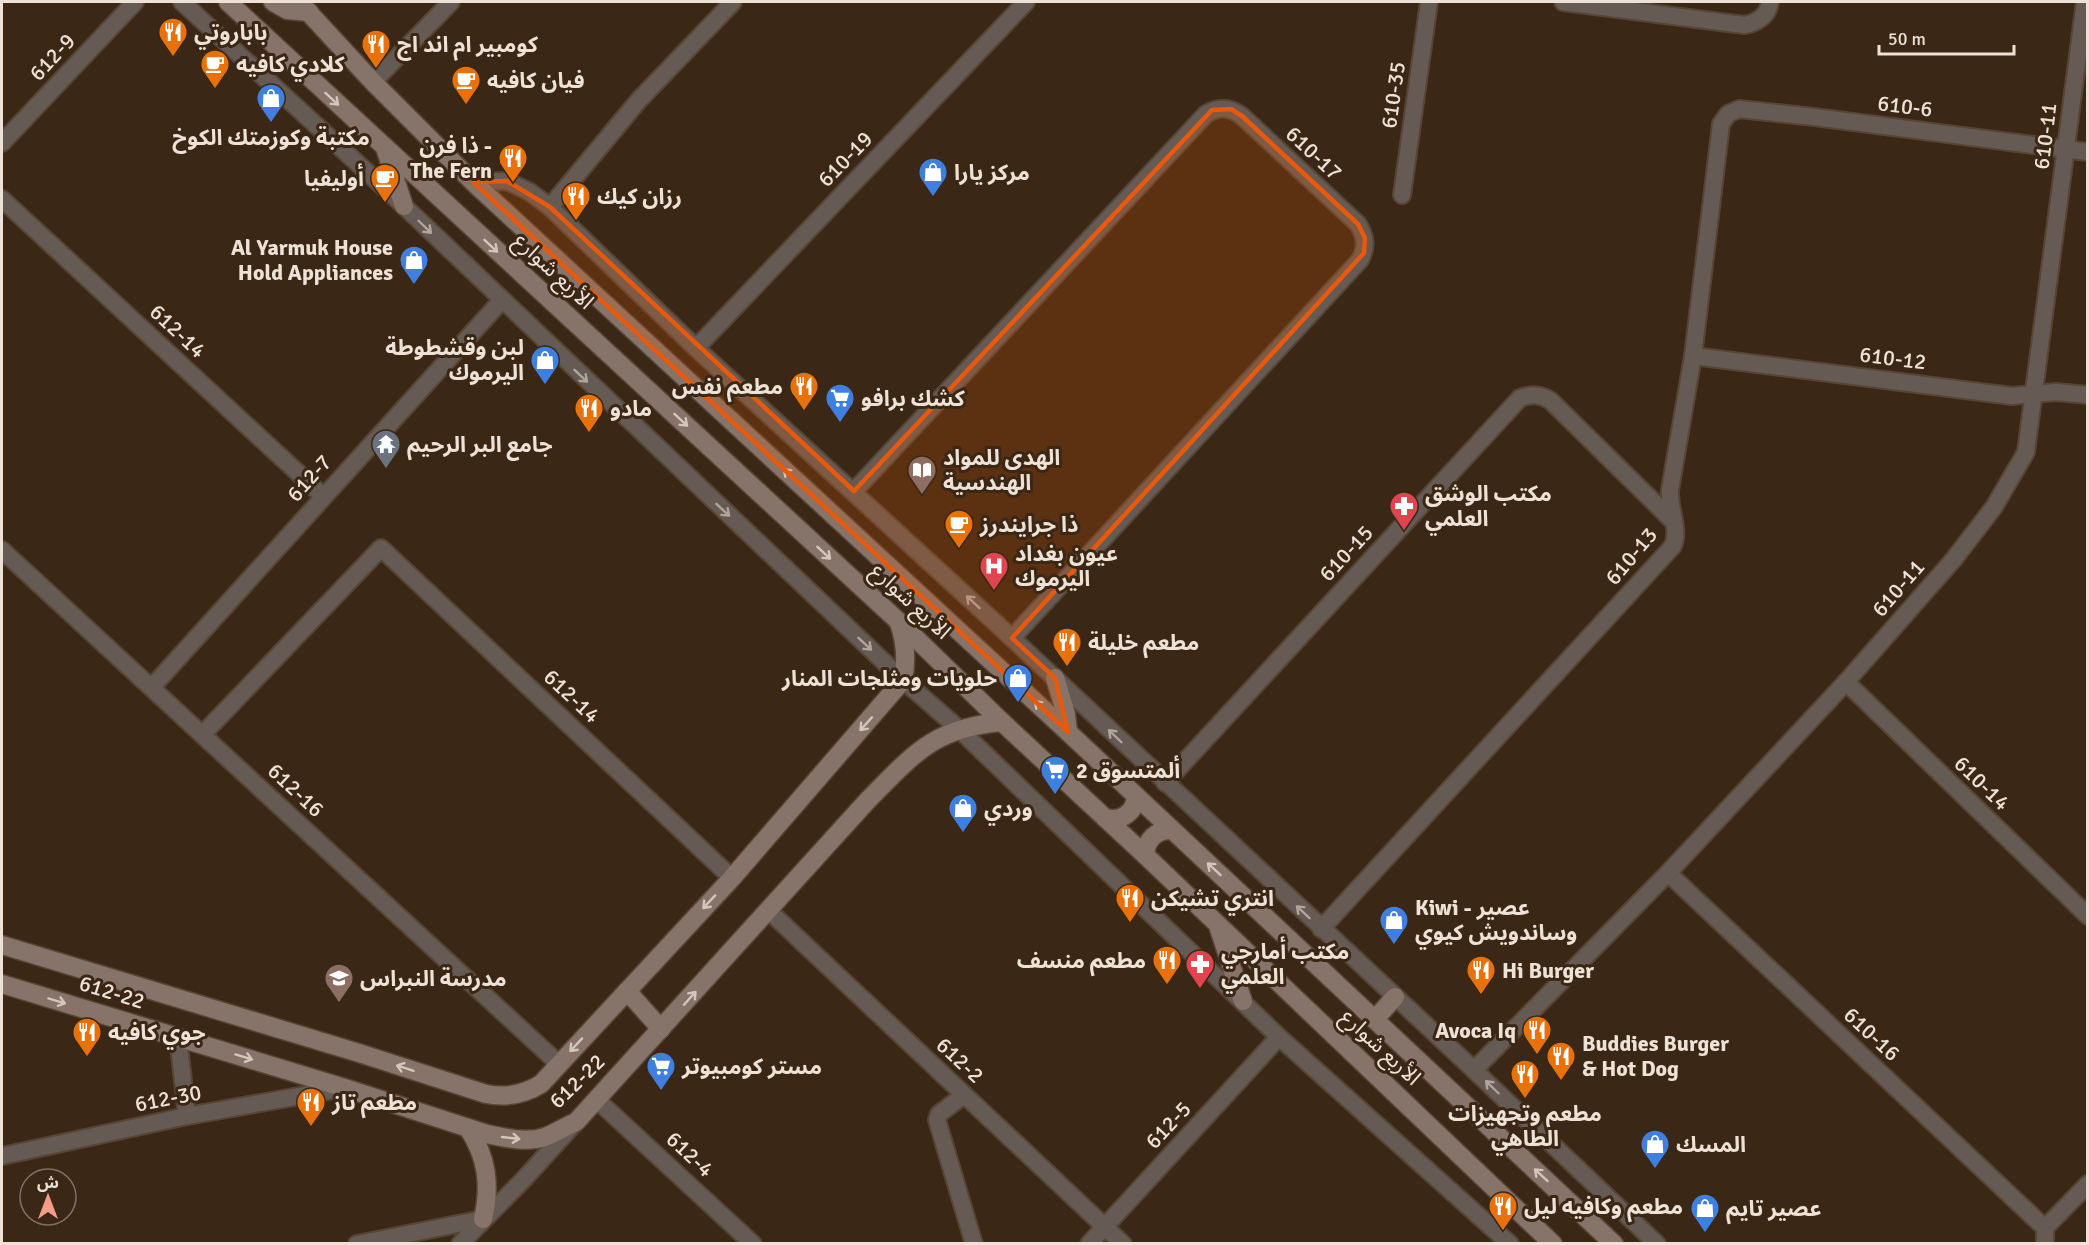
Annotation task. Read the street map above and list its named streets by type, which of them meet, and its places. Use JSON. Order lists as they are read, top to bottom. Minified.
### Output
{"streets":{"main road":["الأربع شوارع","612-22"],"street":["612-9","610-35","610-6","610-11","610-17","610-19","612-14","610-12","612-7","610-15","610-13","610-14","612-16","610-16","612-2","612-30","612-5","612-4"]},"crossings":[["610-6","610-11"],["610-6","610-13"],["610-11","610-12"],["610-11","610-14"],["610-11","610-16"],["الأربع شوارع","612-22"],["612-14","612-7"],["612-14","612-16"],["612-14","612-22"],["610-12","610-13"],["612-7","612-16"],["610-15","610-13"],["612-16","612-22"],["612-22","612-2"],["612-22","612-30"],["612-22","612-4"],["612-2","612-5"]],"places":{"restaurant":["باباروتي","كومبير ام اند اج","ذا فرن - The Fern","رزان كيك","مطعم نفس","مادو","مطعم خليلة","انتري تشيكن","مطعم منسف","Hi Burger","Avoca Iq","جوي كافيه","Buddies Burger & Hot Dog","مطعم وتجهيزات الطاهي","مطعم تاز","مطعم وكافيه ليل"],"cafe":["كلادي كافيه","فيان كافيه","أوليفيا","ذا جرايندرز"],"shop":["مكتبة وكوزمتك الكوخ","مركز يارا","Al Yarmuk House Hold Appliances","لبن وقشطوطة اليرموك","حلويات ومثلجات المنار","وردي","Kiwi - عصير وساندويش كيوي","المسك","عصير تايم"],"supermarket":["كشك برافو","ألمتسوق 2","مستر كومبيوتر"],"temple":["جامع البر الرحيم"],"library":["الهدى للمواد الهندسية"],"pharmacy":["مكتب الوشق العلمي","مكتب أمارجي العلمي"],"hospital":["عيون بغداد اليرموك"],"school or university":["مدرسة النبراس"]},"scale_bar":"50 m","north":"top"}
